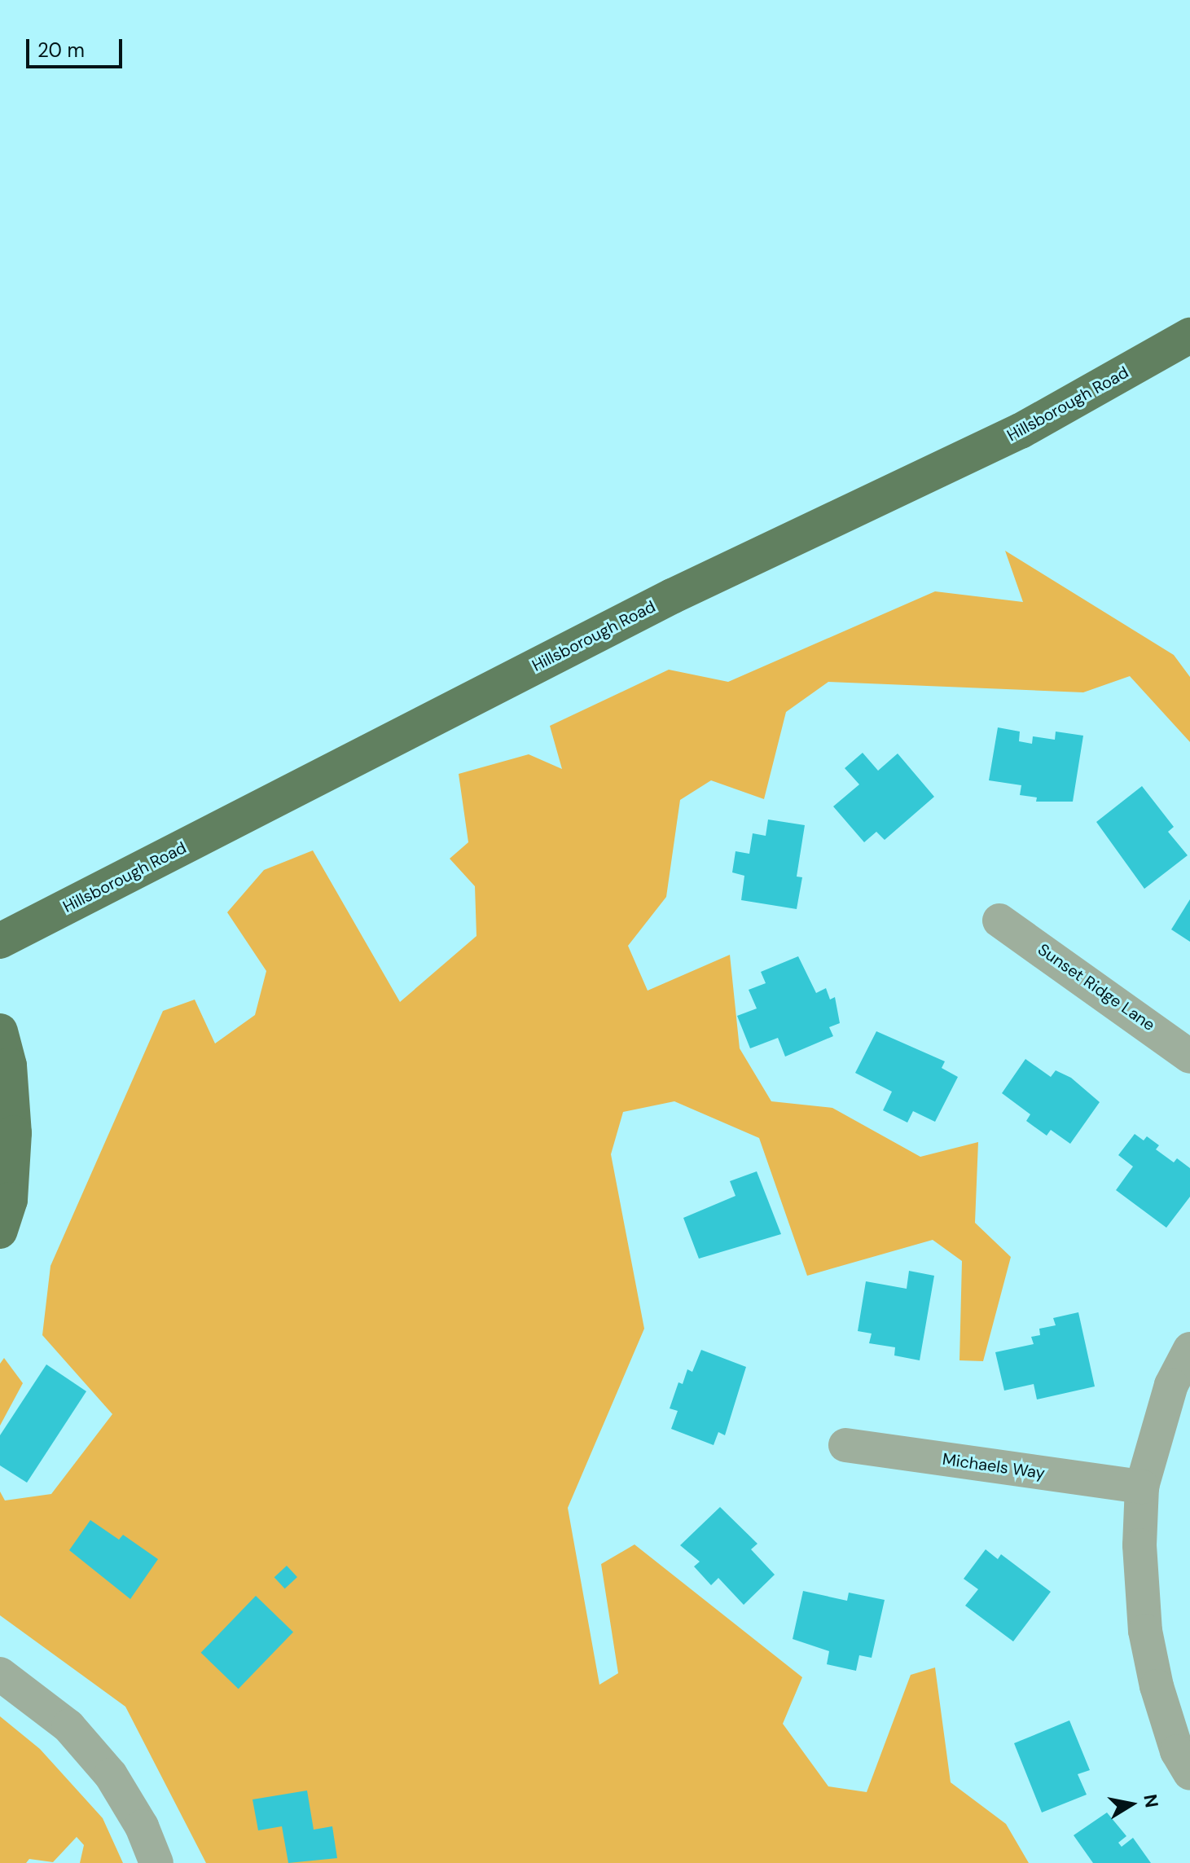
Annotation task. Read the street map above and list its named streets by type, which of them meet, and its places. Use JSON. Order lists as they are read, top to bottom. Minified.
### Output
{"streets":{"main road":["Hillsborough Road"],"street":["Sunset Ridge Lane","Michaels Way"]},"scale_bar":"20 m","north":"right"}
